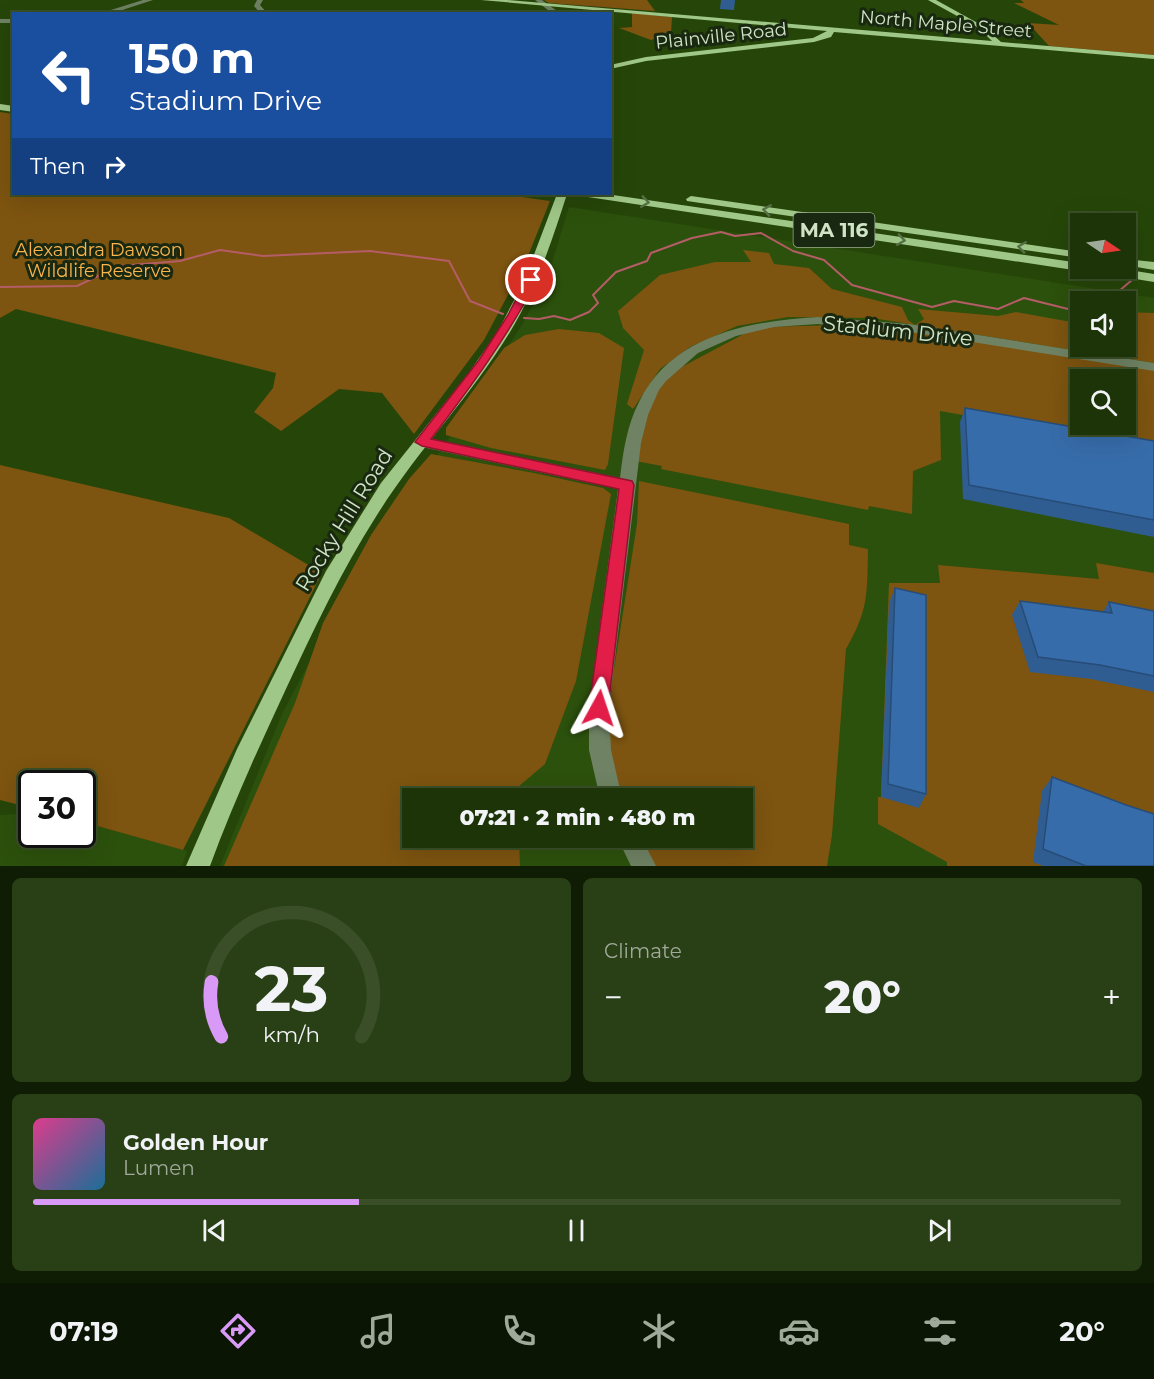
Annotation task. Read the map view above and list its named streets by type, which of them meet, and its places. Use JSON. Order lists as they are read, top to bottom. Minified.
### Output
{"streets":{"main road":["North Maple Street","Plainville Road","MA 116","Rocky Hill Road"],"street":["Stadium Drive"]},"crossings":[["North Maple Street","Plainville Road"]],"parks":["Alexandra Dawson Wildlife Reserve"],"north":"right","page":{"turn":["150 m","Stadium Drive"],"then":"Then","limit":"30","trip":"07:21 · 2 min · 480 m","tile":"Climate","heat":["−","20°","+"],"song":["Golden Hour","Lumen"],"tabs":["07:19","20°"],"gauge":["23","km/h"]}}
